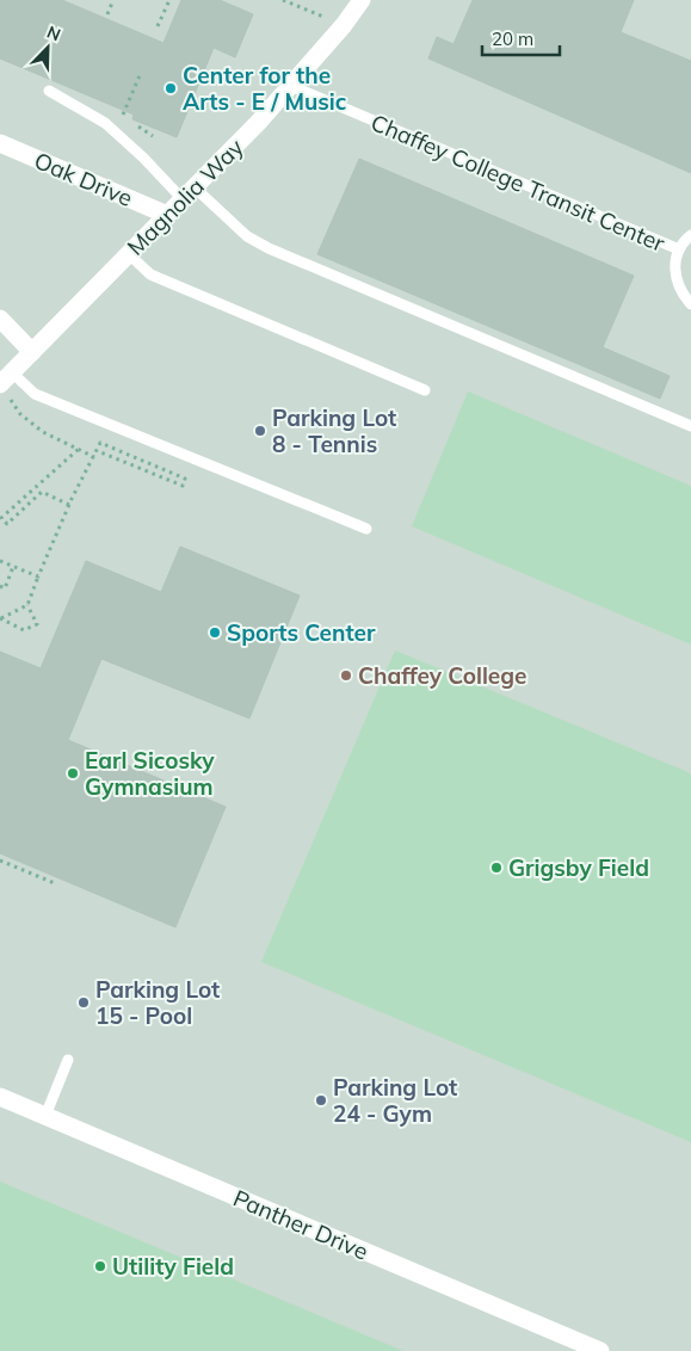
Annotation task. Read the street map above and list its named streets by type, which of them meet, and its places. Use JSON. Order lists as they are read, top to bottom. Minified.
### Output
{"streets":{"street":["Oak Drive","Magnolia Way","Panther Drive"],"lane":["Chaffey College Transit Center"]},"crossings":[["Oak Drive","Magnolia Way"],["Chaffey College Transit Center","Magnolia Way"]],"places":["Center for the Arts - E / Music","Parking Lot 8 - Tennis","Sports Center","Chaffey College","Earl Sicosky Gymnasium","Grigsby Field","Parking Lot 15 - Pool","Parking Lot 24 - Gym","Utility Field"],"scale_bar":"20 m","north":"top right"}
